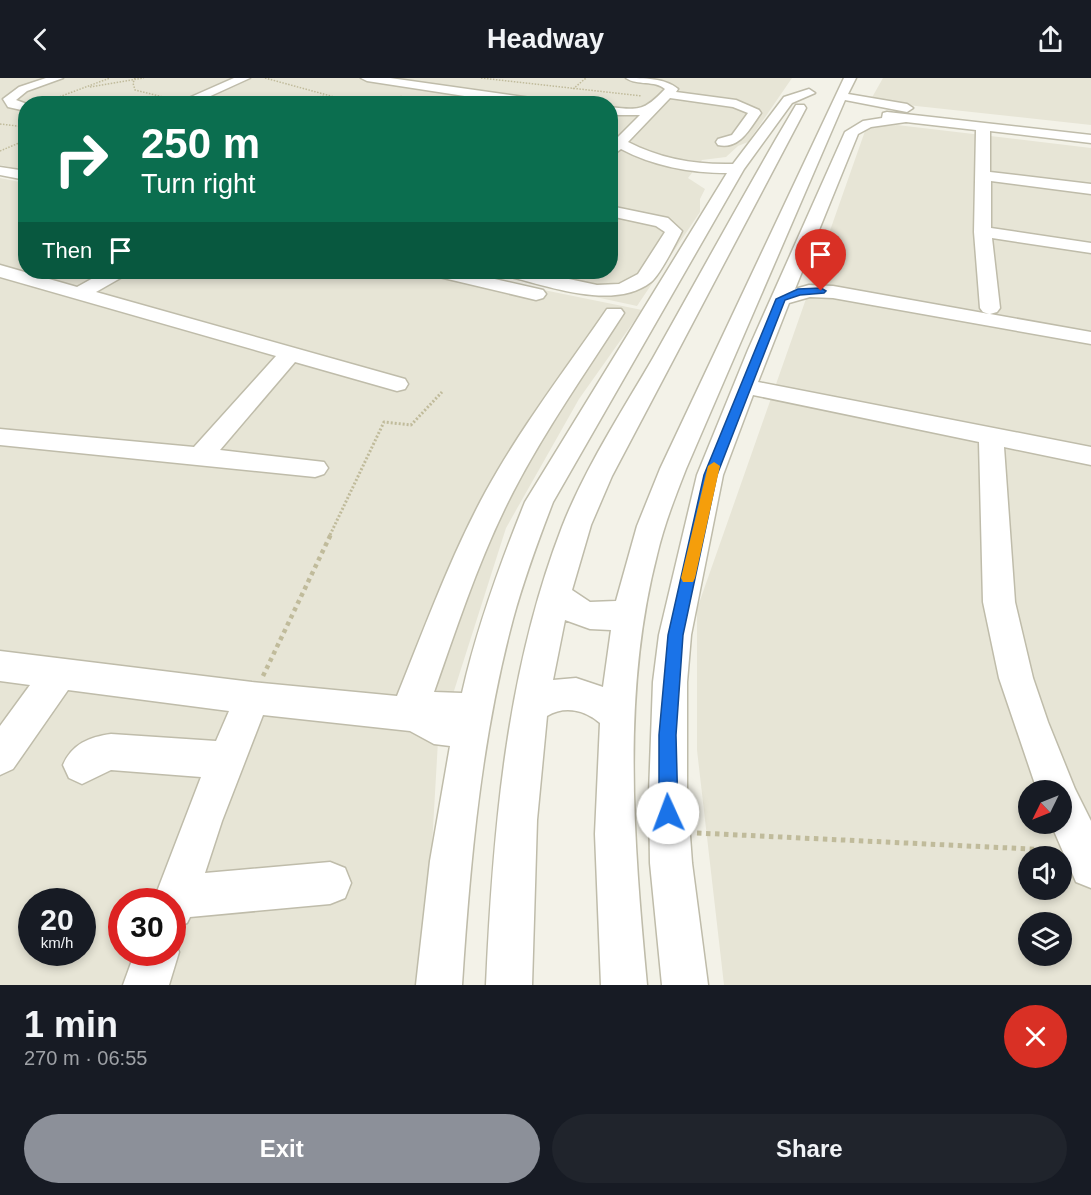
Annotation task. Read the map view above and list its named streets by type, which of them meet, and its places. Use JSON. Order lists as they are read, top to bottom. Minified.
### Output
{"north":"bottom left","page":{"header":"Headway","turn":["250 m","Turn right"],"then":"Then","speed":"20 km/h","limit":"30","heading":["1 min","270 m · 06:55"],"buttons":["Exit","Share"]}}
